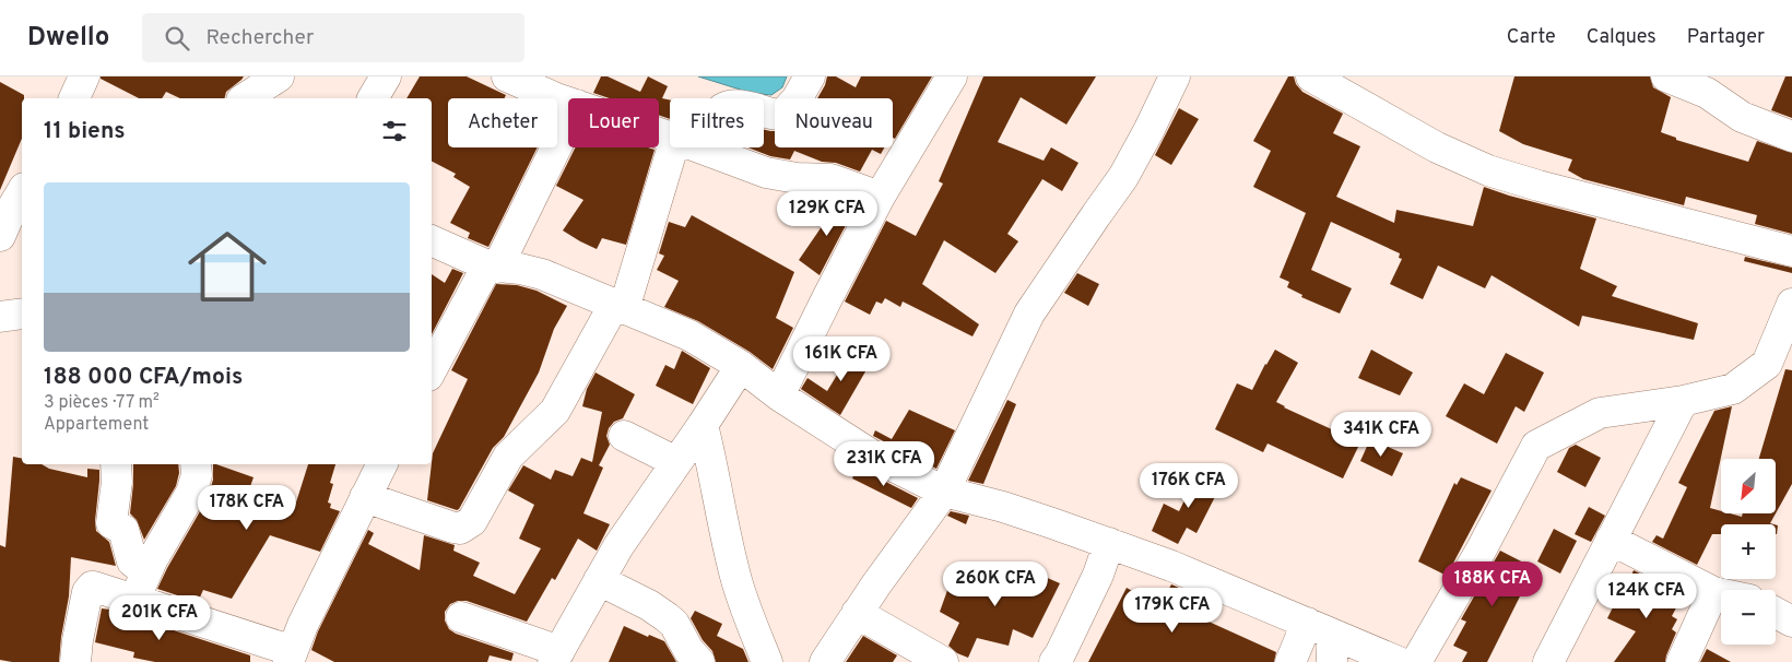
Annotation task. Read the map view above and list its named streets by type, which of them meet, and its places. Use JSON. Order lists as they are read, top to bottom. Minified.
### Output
{"north":"bottom left","page":{"header":"Dwello","search":"Rechercher","nav":["Carte","Calques","Partager"],"chip":["Acheter","Louer","Filtres","Nouveau"],"heading":"11 biens","list":[{"name":"188 000 CFA/mois","note":"3 pièces · 77 m² · Appartement"}],"price":["129K CFA","161K CFA","341K CFA","231K CFA","176K CFA","178K CFA","260K CFA","188K CFA","124K CFA","179K CFA","201K CFA"],"map_buttons":["+","−"]}}
